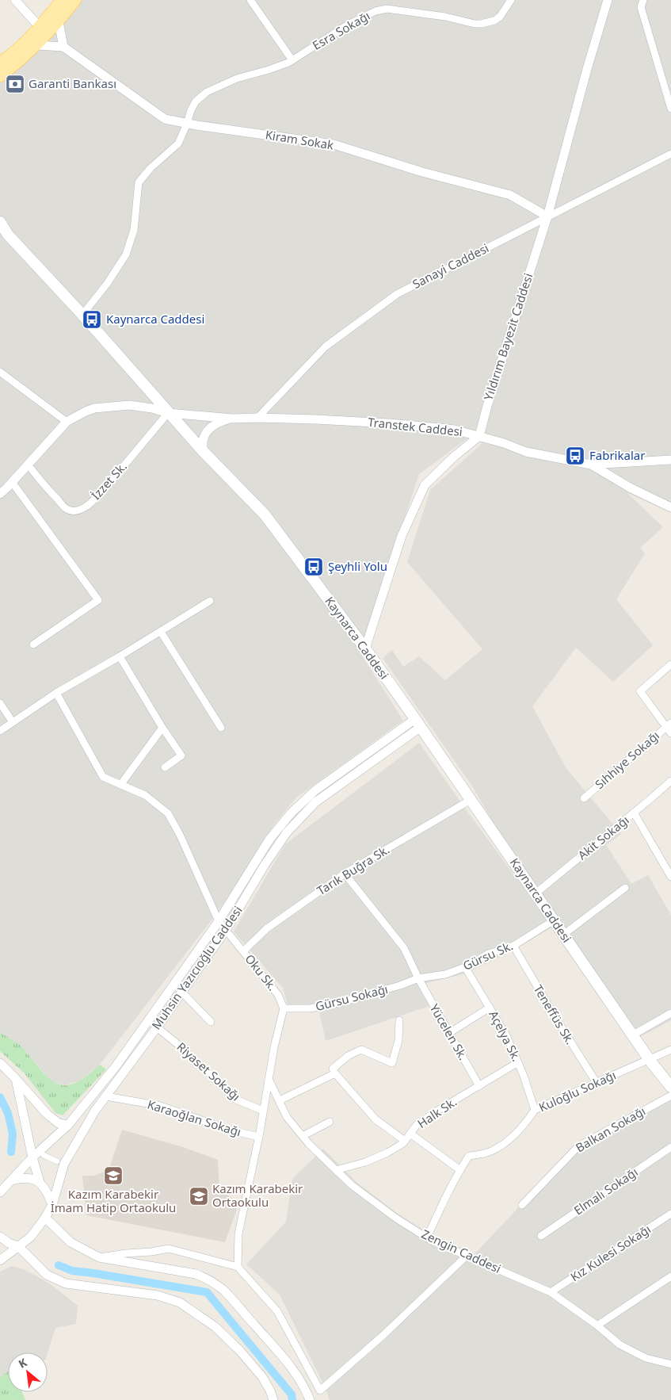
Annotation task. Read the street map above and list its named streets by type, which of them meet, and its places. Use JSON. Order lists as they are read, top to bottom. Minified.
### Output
{"streets":{"main road":["Kaynarca Caddesi"],"street":["Esra Sokağı","Kiram Sokak","Sanayi Caddesi","Yıldırım Bayezit Caddesi","Transtek Caddesi","İzzet Sk.","Sıhhiye Sokağı","Akit Sokağı","Tarık Buğra Sk.","Gürsu Sk.","Muhsin Yazıcıoğlu Caddesi","Oku Sk.","Gürsu Sokağı","Teneffüs Sk.","Yücelen Sk.","Açelya Sk.","Riyaset Sokağı","Kuloğlu Sokağı","Halk Sk.","Karaoğlan Sokağı","Balkan Sokağı","Elmalı Sokağı","Zengin Caddesi","Kız Kulesi Sokağı"]},"crossings":[["Esra Sokağı","Kiram Sokak"],["Esra Sokağı","Kaynarca Caddesi"],["Kiram Sokak","Sanayi Caddesi"],["Kiram Sokak","Yıldırım Bayezit Caddesi"],["Sanayi Caddesi","Yıldırım Bayezit Caddesi"],["Sanayi Caddesi","Transtek Caddesi"],["Yıldırım Bayezit Caddesi","Transtek Caddesi"],["Transtek Caddesi","İzzet Sk."],["Transtek Caddesi","Kaynarca Caddesi"],["İzzet Sk.","Kaynarca Caddesi"],["Kaynarca Caddesi","Akit Sokağı"],["Kaynarca Caddesi","Tarık Buğra Sk."],["Kaynarca Caddesi","Gürsu Sk."],["Kaynarca Caddesi","Muhsin Yazıcıoğlu Caddesi"],["Kaynarca Caddesi","Kuloğlu Sokağı"],["Tarık Buğra Sk.","Oku Sk."],["Tarık Buğra Sk.","Yücelen Sk."],["Gürsu Sk.","Gürsu Sokağı"],["Gürsu Sk.","Teneffüs Sk."],["Gürsu Sk.","Yücelen Sk."],["Gürsu Sk.","Açelya Sk."],["Muhsin Yazıcıoğlu Caddesi","Oku Sk."],["Muhsin Yazıcıoğlu Caddesi","Riyaset Sokağı"],["Muhsin Yazıcıoğlu Caddesi","Karaoğlan Sokağı"],["Oku Sk.","Gürsu Sokağı"],["Gürsu Sokağı","Yücelen Sk."],["Teneffüs Sk.","Kuloğlu Sokağı"],["Yücelen Sk.","Halk Sk."],["Açelya Sk.","Kuloğlu Sokağı"],["Açelya Sk.","Halk Sk."],["Kuloğlu Sokağı","Zengin Caddesi"],["Halk Sk.","Zengin Caddesi"],["Zengin Caddesi","Kız Kulesi Sokağı"]],"places":{"bank":["Garanti Bankası"],"bus stop":["Kaynarca Caddesi","Fabrikalar","Şeyhli Yolu"],"school or university":["Kazım Karabekir İmam Hatip Ortaokulu","Kazım Karabekir Ortaokulu"]},"north":"top left"}
